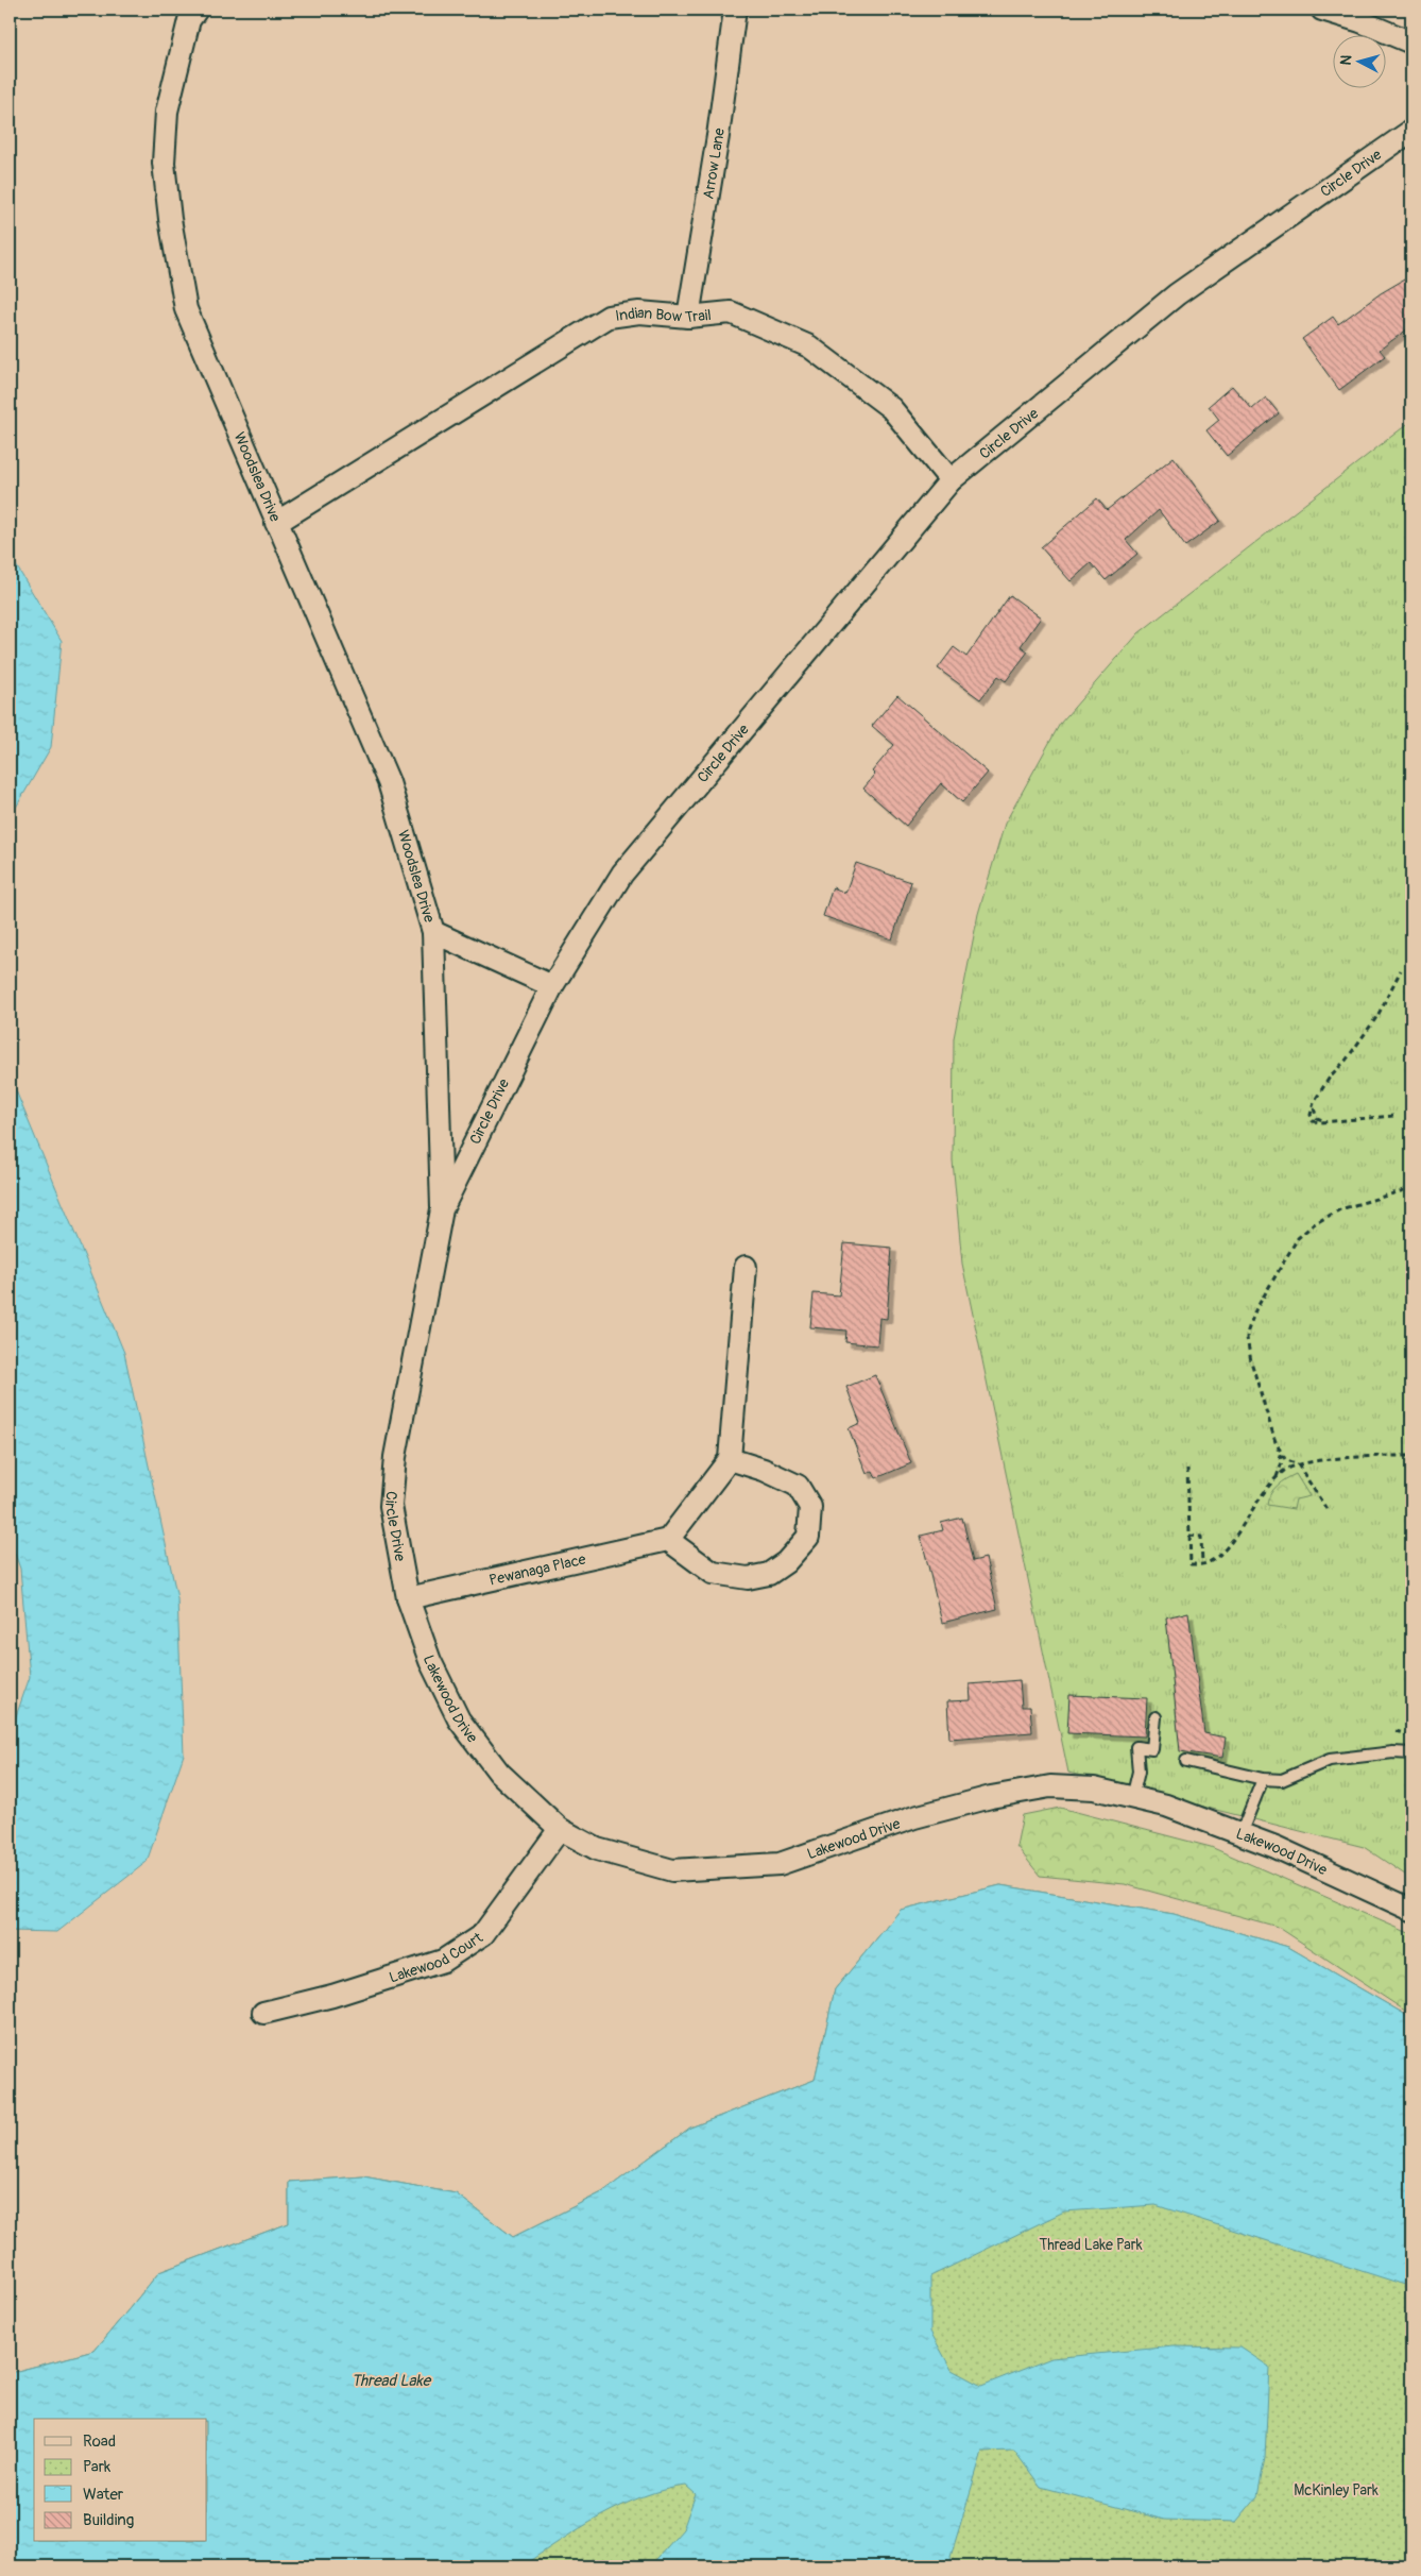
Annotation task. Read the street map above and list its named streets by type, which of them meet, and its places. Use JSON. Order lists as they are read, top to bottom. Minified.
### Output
{"streets":{"street":["Arrow Lane","Circle Drive","Indian Bow Trail","Woodslea Drive","Pewanaga Place","Lakewood Drive","Lakewood Court"]},"crossings":[["Arrow Lane","Indian Bow Trail"],["Circle Drive","Indian Bow Trail"],["Circle Drive","Woodslea Drive"],["Circle Drive","Pewanaga Place"],["Circle Drive","Lakewood Drive"],["Indian Bow Trail","Woodslea Drive"],["Pewanaga Place","Lakewood Drive"],["Lakewood Drive","Lakewood Court"]],"water":["Thread Lake"],"parks":["Thread Lake Park","McKinley Park"],"legend":["Road","Park","Water","Building"],"north":"left"}
